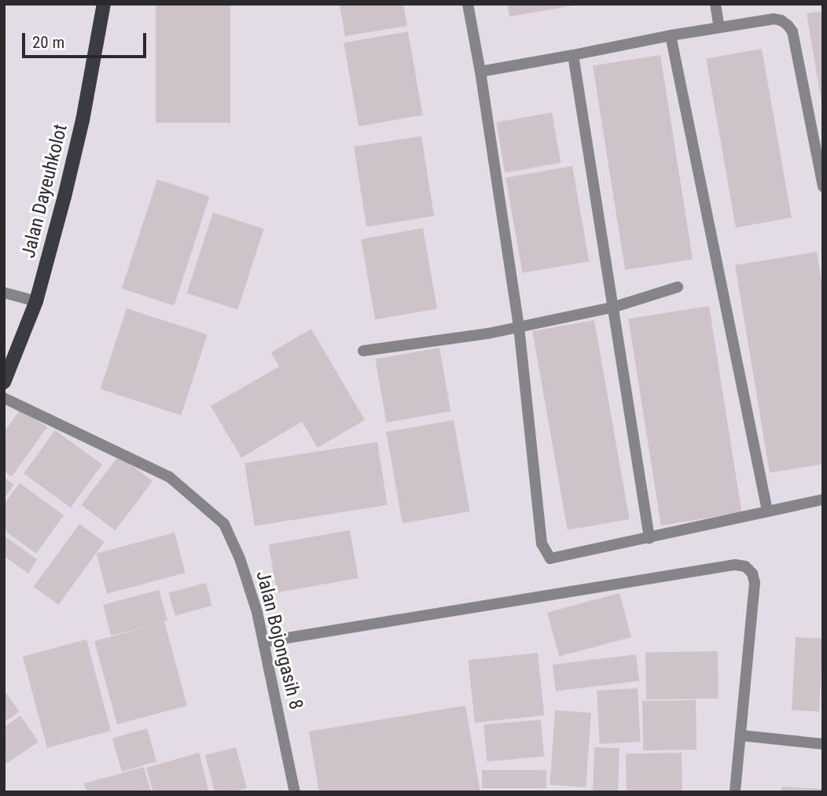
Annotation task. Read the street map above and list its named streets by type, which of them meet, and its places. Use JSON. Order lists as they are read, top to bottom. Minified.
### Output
{"streets":{"main road":["Jalan Dayeuhkolot"],"street":["Jalan Bojongasih 8"]},"scale_bar":"20 m"}
